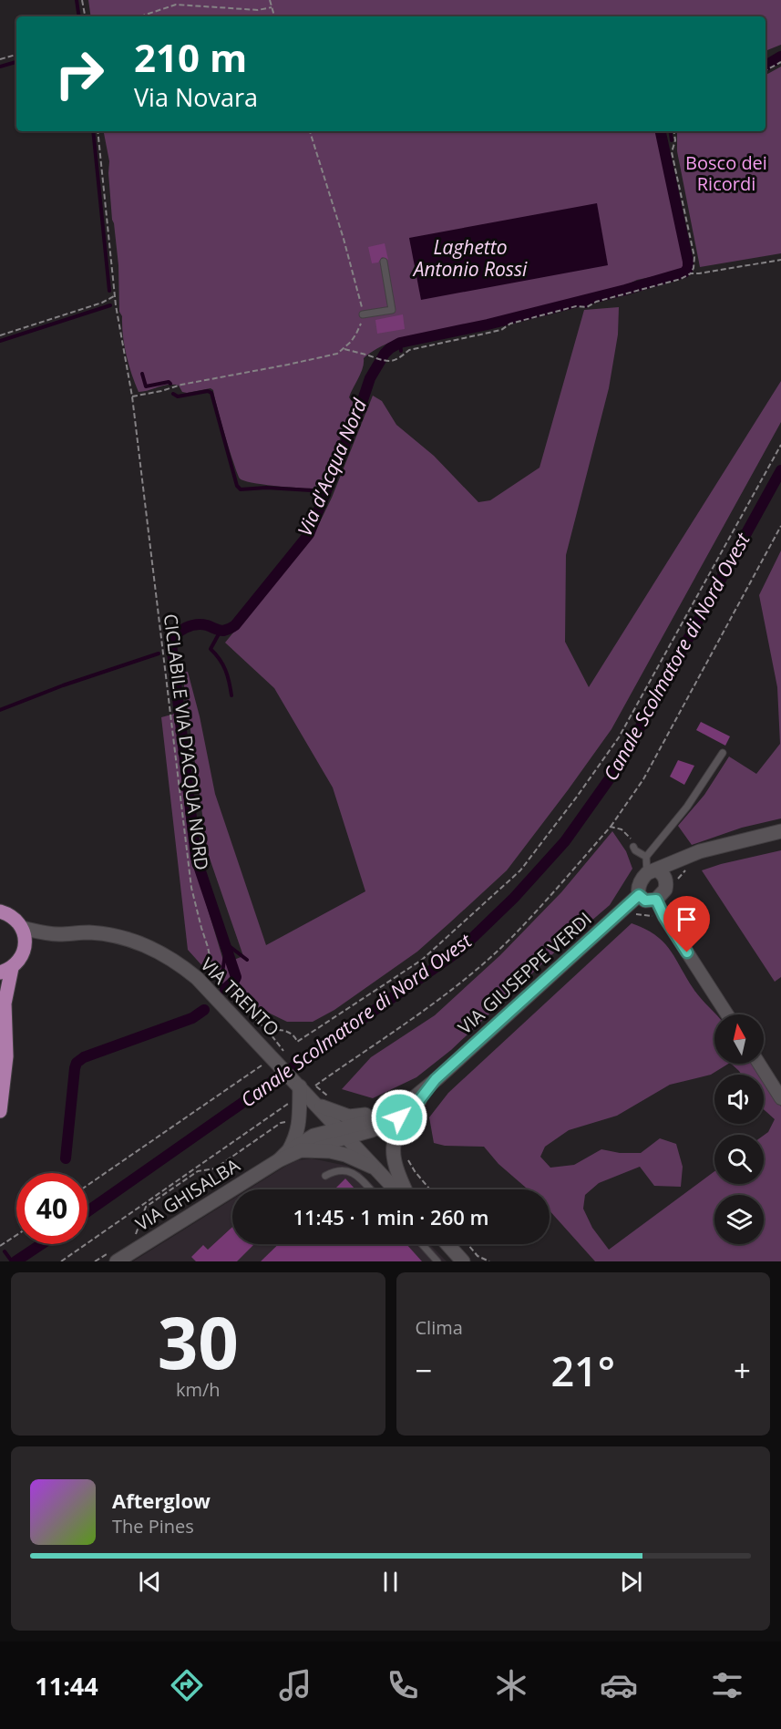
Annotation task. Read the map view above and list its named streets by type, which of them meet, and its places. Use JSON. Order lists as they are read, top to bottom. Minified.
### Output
{"streets":{"main road":["VIA TRENTO"],"street":["VIA GIUSEPPE VERDI","VIA GHISALBA"],"path":["CICLABILE VIA D’ACQUA NORD"]},"crossings":[["VIA GIUSEPPE VERDI","VIA TRENTO"],["VIA GIUSEPPE VERDI","VIA GHISALBA"],["VIA TRENTO","VIA GHISALBA"]],"water":["Laghetto Antonio Rossi","Via d'Acqua Nord","Canale Scolmatore di Nord Ovest"],"parks":["Bosco dei Ricordi"],"north":"top","page":{"turn":["210 m","Via Novara"],"limit":"40","trip":"11:45 · 1 min · 260 m","tile":[["30","km/h"],"Clima"],"heat":["−","21°","+"],"song":["Afterglow","The Pines"],"tabs":"11:44"}}
